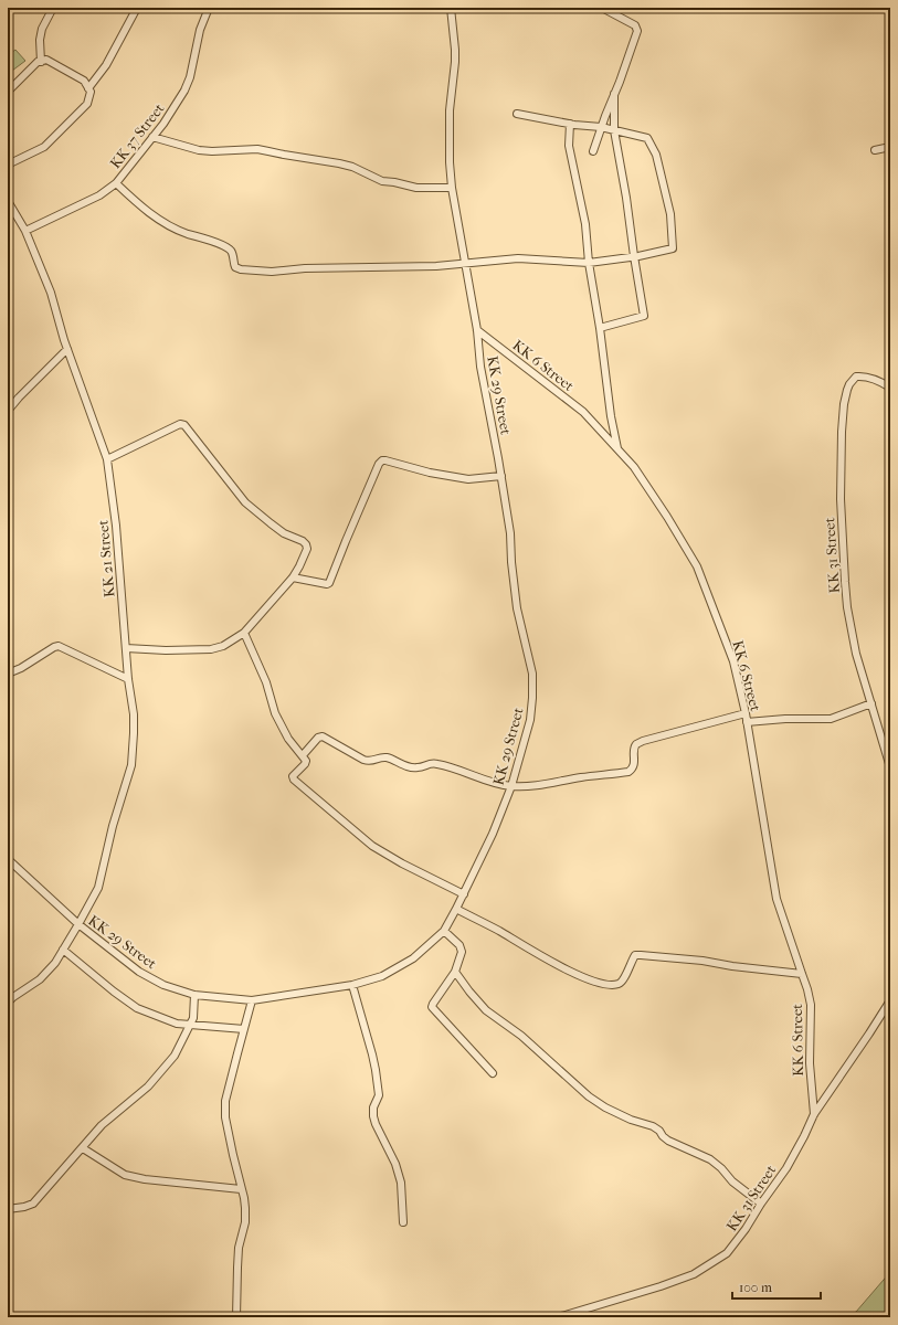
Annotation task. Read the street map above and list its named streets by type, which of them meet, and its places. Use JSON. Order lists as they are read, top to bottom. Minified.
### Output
{"streets":{"street":["KK 37 Street","KK 6 Street","KK 29 Street","KK 31 Street","KK 21 Street"]},"crossings":[["KK 37 Street","KK 21 Street"],["KK 6 Street","KK 29 Street"],["KK 6 Street","KK 31 Street"],["KK 29 Street","KK 21 Street"]],"scale_bar":"100 m"}
